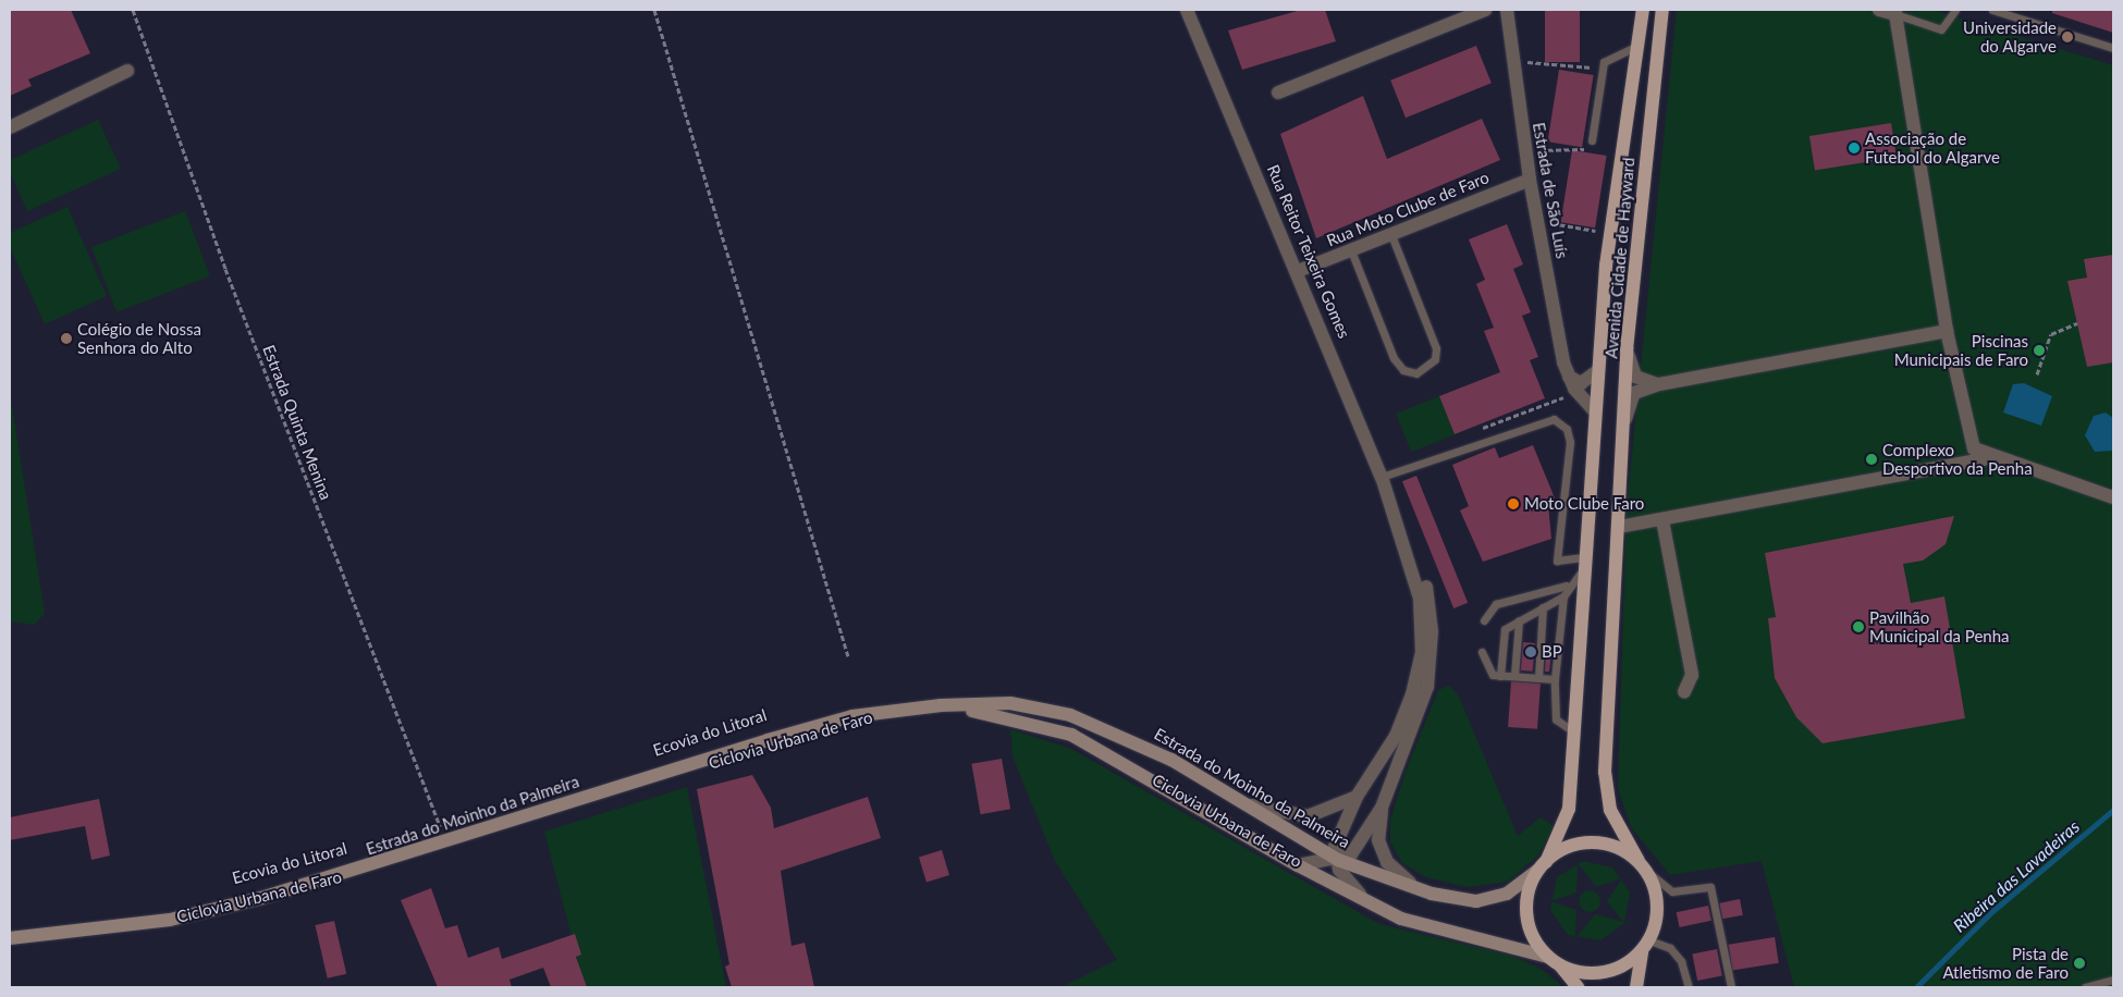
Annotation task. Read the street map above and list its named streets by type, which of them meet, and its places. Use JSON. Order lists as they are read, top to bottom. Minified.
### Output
{"streets":{"main road":["Avenida Cidade de Hayward","Estrada do Moinho da Palmeira"],"street":["Estrada de São Luís","Rua Moto Clube de Faro","Rua Reitor Teixeira Gomes"],"path":["Estrada Quinta Menina"]},"crossings":[["Estrada de São Luís","Rua Moto Clube de Faro"],["Rua Moto Clube de Faro","Rua Reitor Teixeira Gomes"],["Avenida Cidade de Hayward","Estrada do Moinho da Palmeira"],["Estrada Quinta Menina","Estrada do Moinho da Palmeira"]],"water":["Ribeira das Lavadeiras"],"places":["Universidade do Algarve","Associação de Futebol do Algarve","Colégio de Nossa Senhora do Alto","Piscinas Municipais de Faro","Complexo Desportivo da Penha","Moto Clube Faro","Pavilhão Municipal da Penha","BP","Pista de Atletismo de Faro"]}
